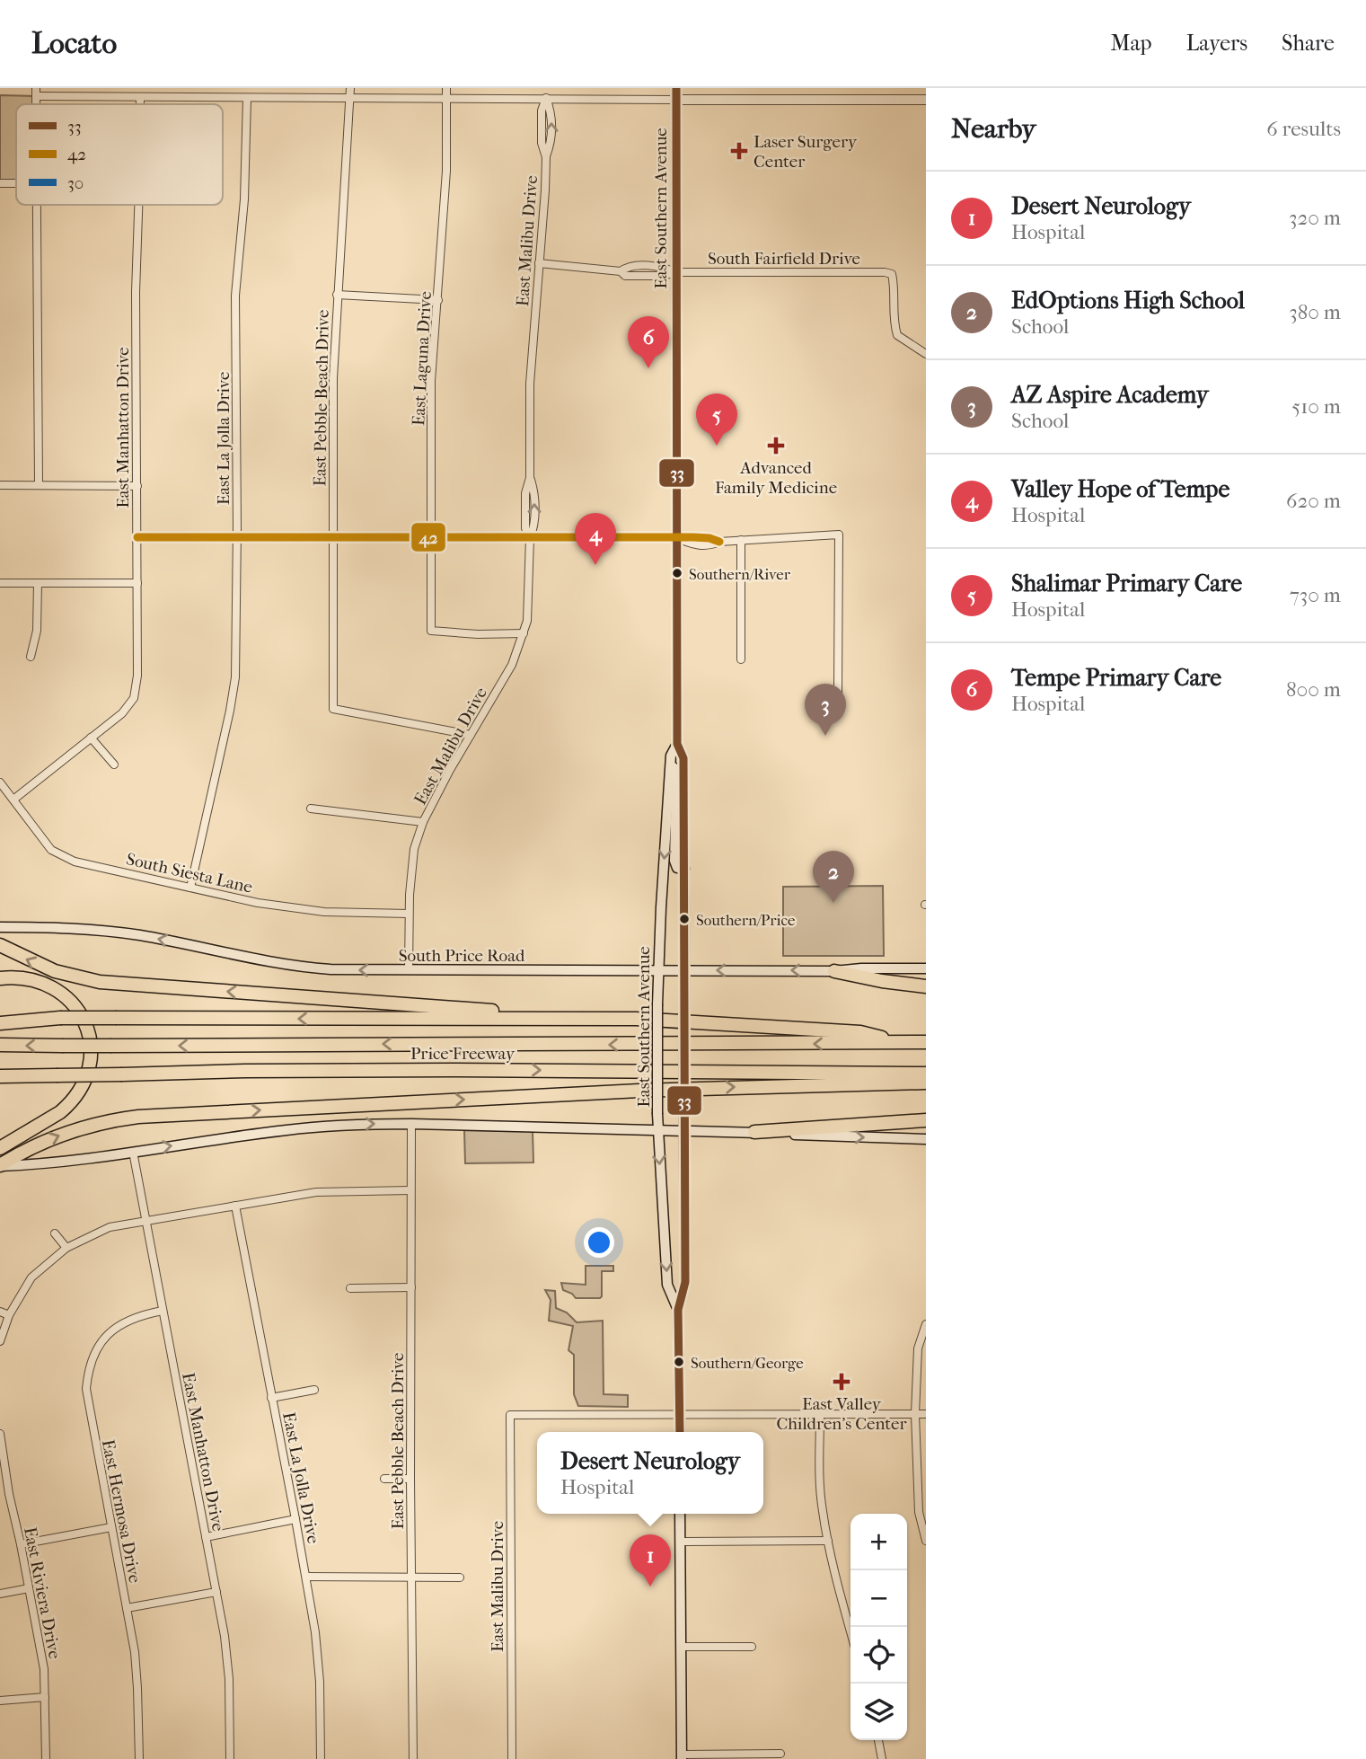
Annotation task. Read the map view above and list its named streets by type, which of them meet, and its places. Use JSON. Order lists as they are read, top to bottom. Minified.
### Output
{"streets":{"highway":["Price Freeway"],"main road":["East Southern Avenue","South Price Road"],"street":["East Malibu Drive","South Fairfield Drive","East Laguna Drive","East Pebble Beach Drive","East Manhatton Drive","East La Jolla Drive","South Siesta Lane","East Hermosa Drive","East Riviera Drive"]},"crossings":[["East Southern Avenue","East Malibu Drive"],["East Southern Avenue","South Fairfield Drive"],["East Southern Avenue","South Price Road"],["East Malibu Drive","South Fairfield Drive"],["East Malibu Drive","East Laguna Drive"],["East Malibu Drive","East Pebble Beach Drive"],["East Malibu Drive","South Siesta Lane"],["East Malibu Drive","South Price Road"],["East Manhatton Drive","South Siesta Lane"],["East Manhatton Drive","East Hermosa Drive"],["East La Jolla Drive","South Siesta Lane"]],"one_way":["South Price Road"],"places":{"health":["Laser Surgery Center","Advanced Family Medicine","East Valley Children's Center"],"other":["Southern/River","Southern/Price","Southern/George"]},"lines":["transit line 33","transit line 42"],"legend":["33","42","30"],"page":{"header":"Locato","nav":["Map","Layers","Share"],"heading":["Nearby","6 results"],"list":[{"mark":"1","name":"Desert Neurology","note":"Hospital","value":"320 m"},{"mark":"2","name":"EdOptions High School","note":"School","value":"380 m"},{"mark":"3","name":"AZ Aspire Academy","note":"School","value":"510 m"},{"mark":"4","name":"Valley Hope of Tempe","note":"Hospital","value":"620 m"},{"mark":"5","name":"Shalimar Primary Care","note":"Hospital","value":"730 m"},{"mark":"6","name":"Tempe Primary Care","note":"Hospital","value":"800 m"}],"pins":["6","5","4","3","2","1"],"popup":["Desert Neurology","Hospital"],"map_buttons":["+","−"]}}
